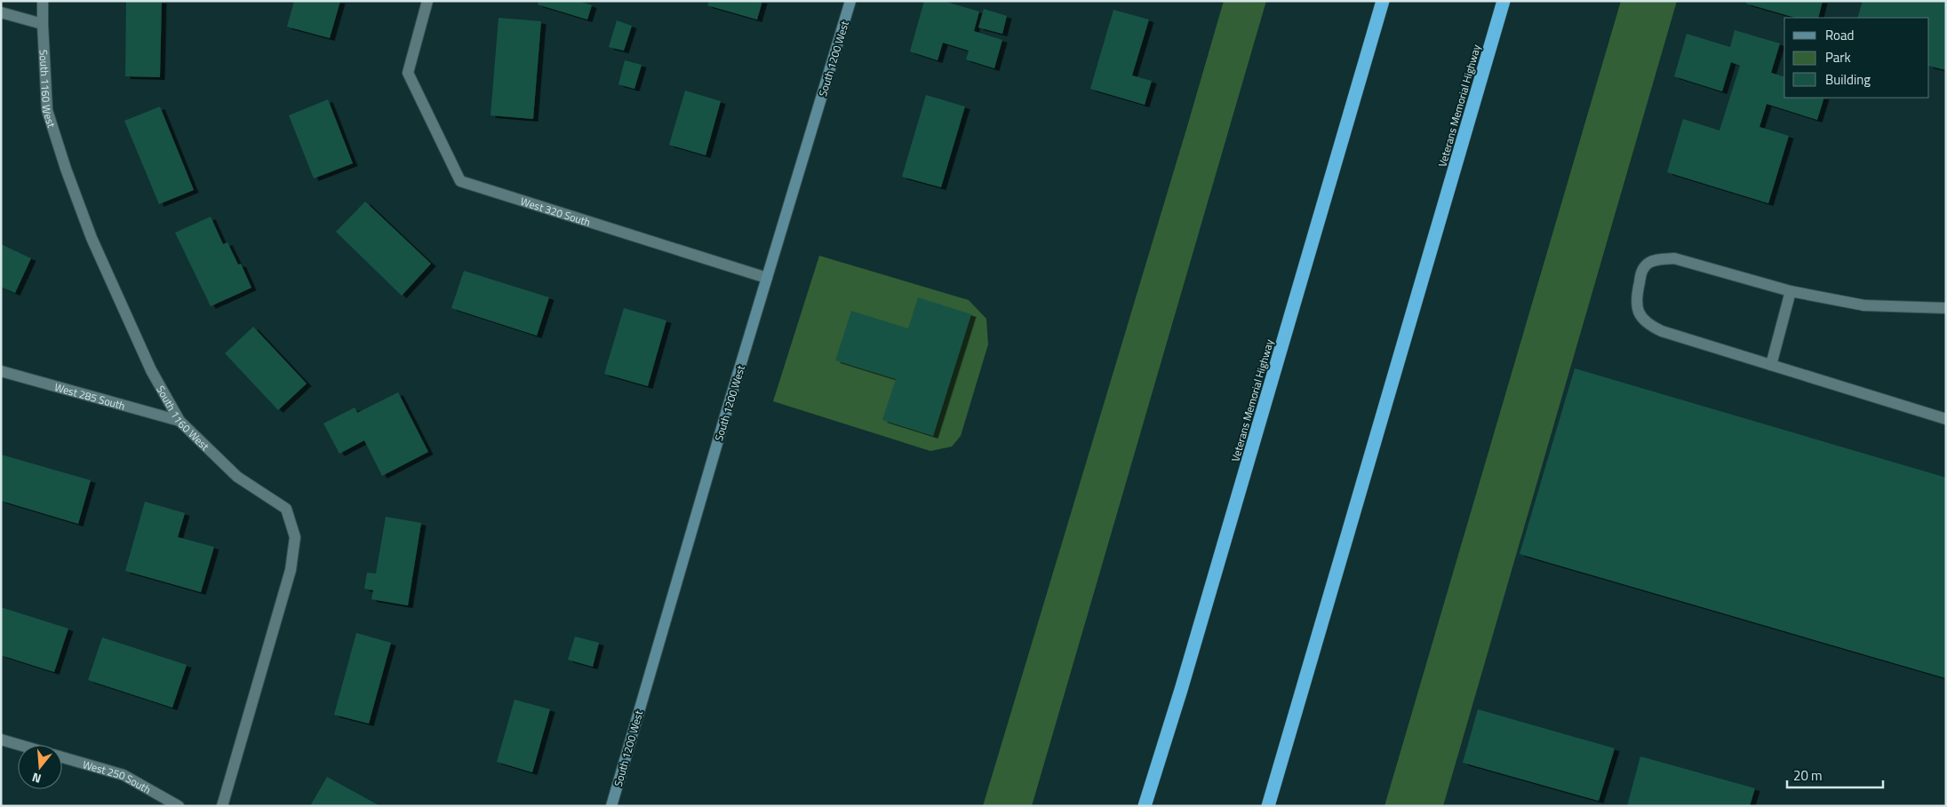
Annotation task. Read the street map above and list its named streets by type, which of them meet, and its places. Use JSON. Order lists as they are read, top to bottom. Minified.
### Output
{"streets":{"highway":["Veterans Memorial Highway"],"main road":["South 1200 West"],"street":["South 1160 West","West 320 South","West 285 South","West 250 South"]},"crossings":[["South 1200 West","West 320 South"],["South 1160 West","West 285 South"]],"legend":["Road","Park","Building"],"scale_bar":"20 m","north":"bottom"}
